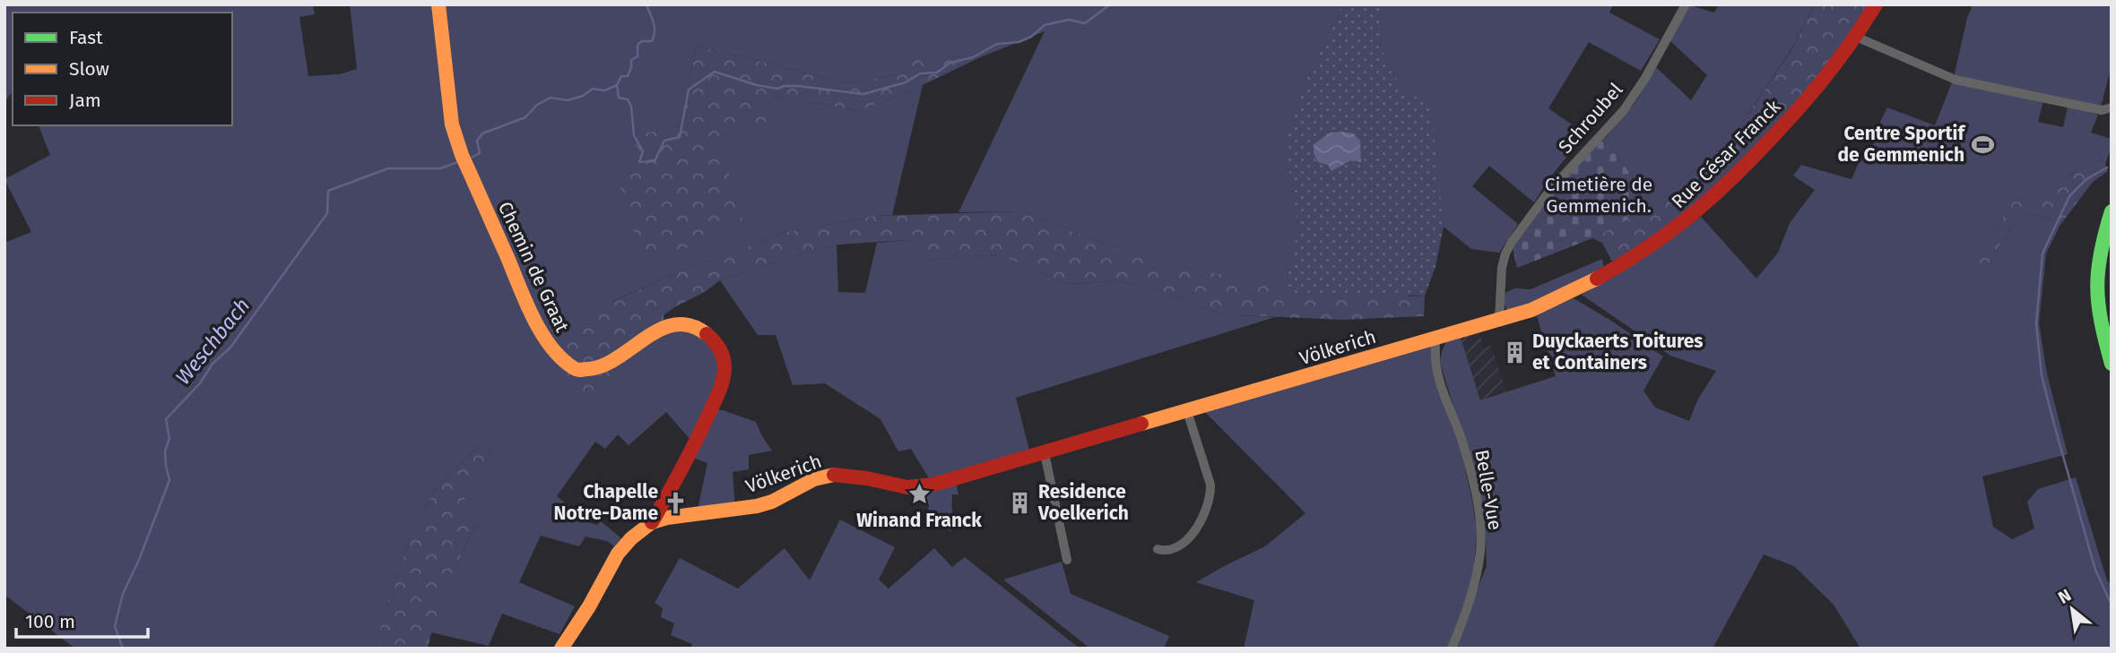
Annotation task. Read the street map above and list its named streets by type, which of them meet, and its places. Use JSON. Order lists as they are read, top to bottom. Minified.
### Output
{"streets":{"main road":["Rue César Franck","Chemin de Graat","Völkerich"],"street":["Schroubel","Belle-Vue"]},"crossings":[["Schroubel","Rue César Franck"],["Schroubel","Völkerich"],["Rue César Franck","Völkerich"],["Chemin de Graat","Völkerich"],["Völkerich","Belle-Vue"]],"water":["Weschbach"],"parks":["Cimetière de Gemmenich."],"places":{"sports":["Centre Sportif de Gemmenich"],"building":["Duyckaerts Toitures et Containers","Residence Voelkerich"],"place":["Winand Franck"],"church":["Chapelle Notre-Dame"]},"legend":["Fast","Slow","Jam"],"scale_bar":"100 m","north":"top left"}
